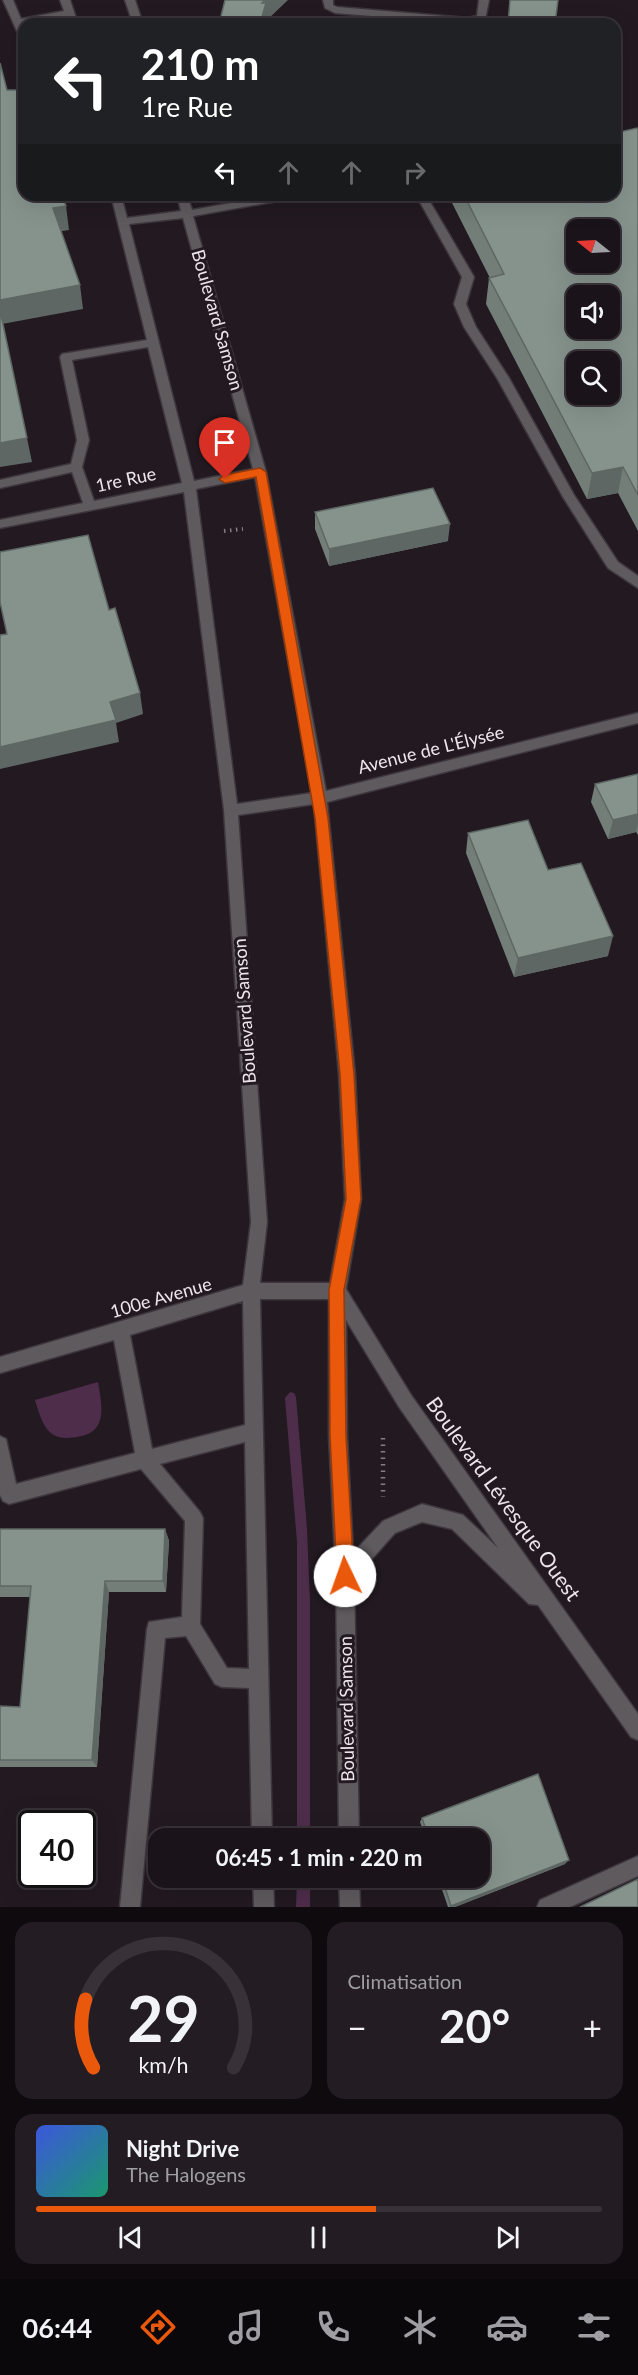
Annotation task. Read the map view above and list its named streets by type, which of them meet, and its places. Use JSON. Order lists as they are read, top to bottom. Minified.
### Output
{"streets":{"street":["Boulevard Samson","1re Rue","Avenue de L'Élysée","100e Avenue","Boulevard Lévesque Ouest"]},"crossings":[["Boulevard Samson","1re Rue"],["Boulevard Samson","Avenue de L'Élysée"],["Boulevard Samson","100e Avenue"],["Boulevard Samson","Boulevard Lévesque Ouest"],["100e Avenue","Boulevard Lévesque Ouest"]],"north":"left","page":{"turn":["210 m","1re Rue"],"limit":"40","trip":"06:45 · 1 min · 220 m","tile":"Climatisation","heat":["−","20°","+"],"song":["Night Drive","The Halogens"],"tabs":"06:44","gauge":["29","km/h"]}}
